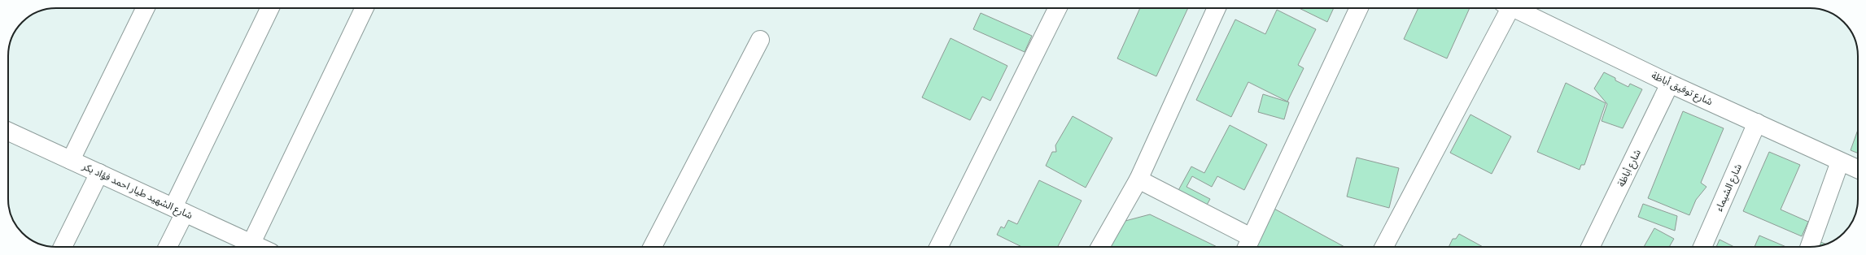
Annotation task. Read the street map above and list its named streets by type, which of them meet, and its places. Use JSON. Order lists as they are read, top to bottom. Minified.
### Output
{"streets":{"street":["شارع توفيق أباظة","شارع أباظة","شارع الشيماء","شارع الشهيد طيار احمد فؤاد بكر"]},"crossings":[["شارع توفيق أباظة","شارع أباظة"],["شارع توفيق أباظة","شارع الشيماء"]]}
